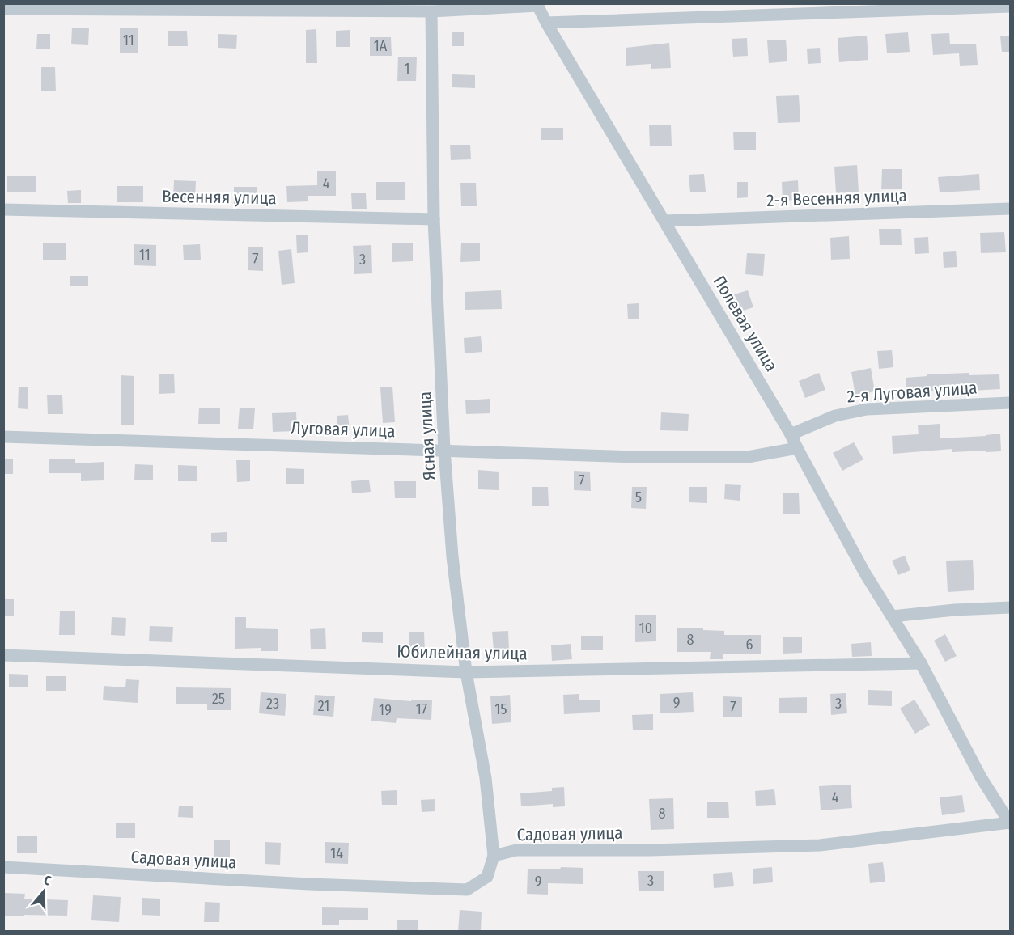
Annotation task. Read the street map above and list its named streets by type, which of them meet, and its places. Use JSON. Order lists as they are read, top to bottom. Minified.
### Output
{"streets":{"street":["Весенняя улица","2-я Весенняя улица","Полевая улица","2-я Луговая улица","Луговая улица","Ясная улица","Юбилейная улица","Садовая улица"]},"crossings":[["Весенняя улица","Ясная улица"],["2-я Весенняя улица","Полевая улица"],["Полевая улица","2-я Луговая улица"],["Полевая улица","Луговая улица"],["Полевая улица","Юбилейная улица"],["Полевая улица","Садовая улица"],["Луговая улица","Ясная улица"],["Ясная улица","Юбилейная улица"],["Ясная улица","Садовая улица"]],"house_numbers":["11","1А","1","4","11","7","3","7","5","10","8","6","25","9","23","3","21","7","17","15","19","4","8","14","3","9"],"north":"top"}
